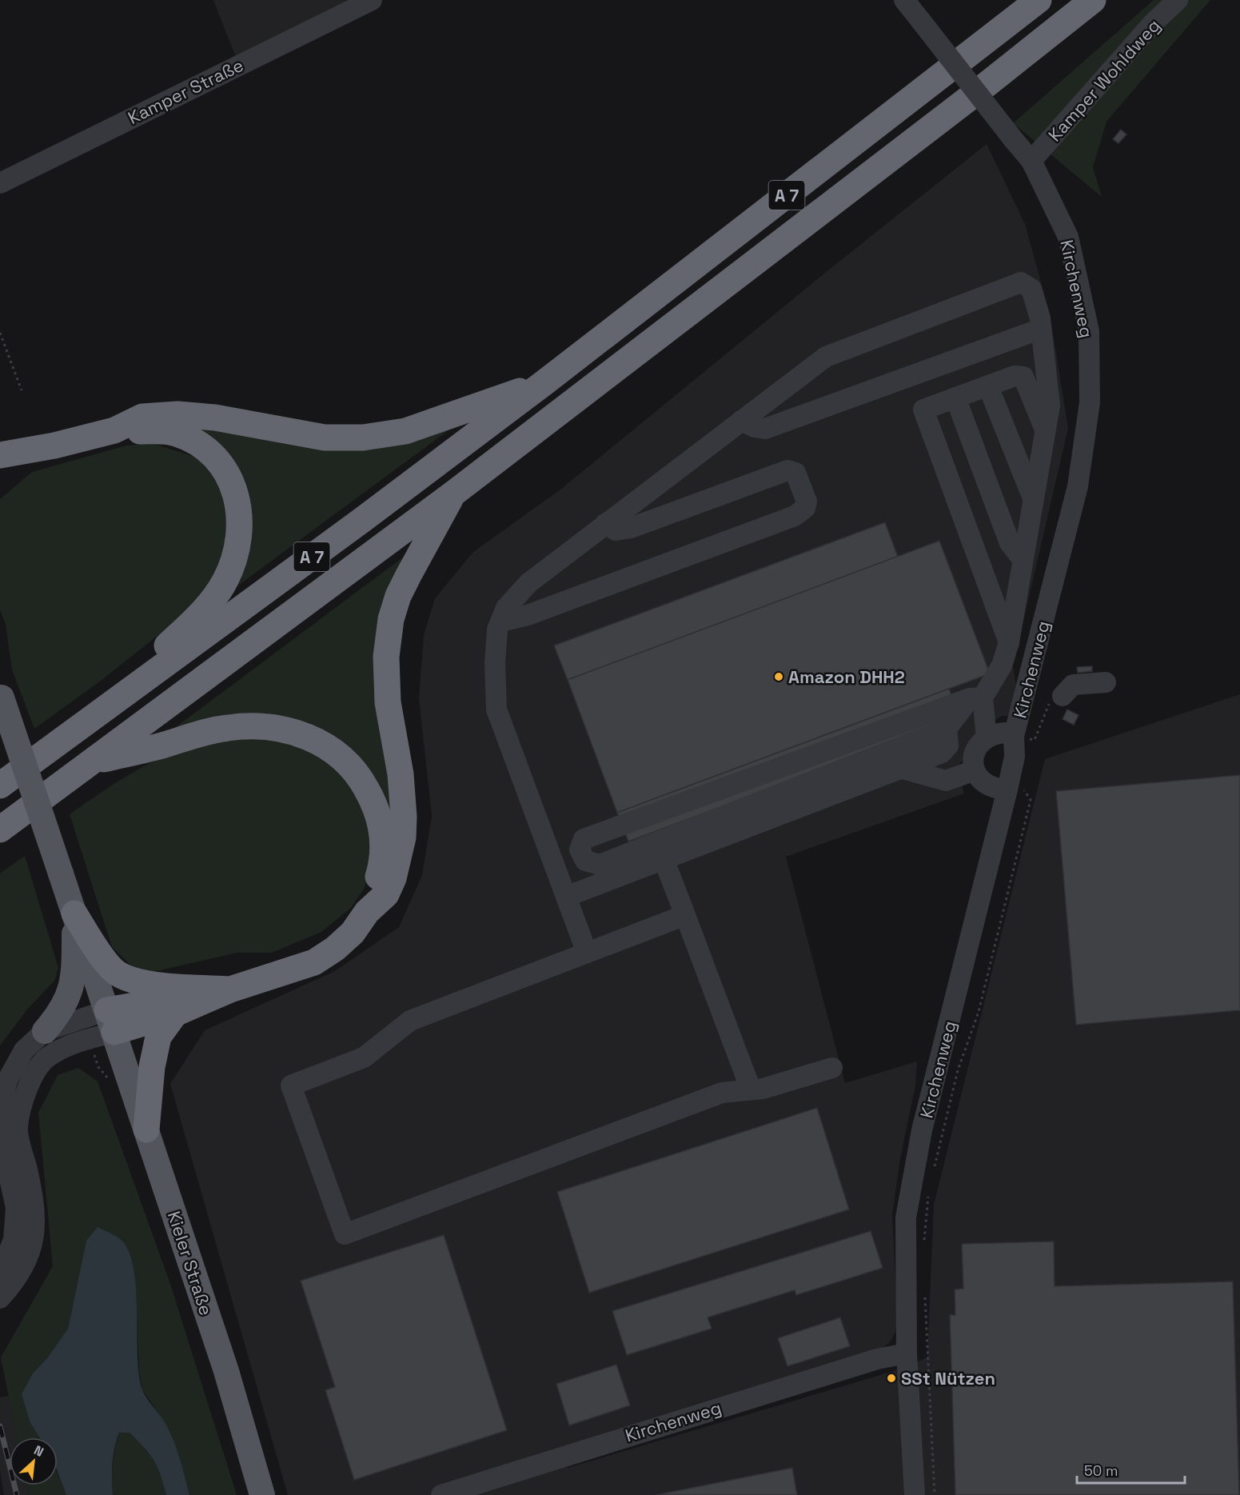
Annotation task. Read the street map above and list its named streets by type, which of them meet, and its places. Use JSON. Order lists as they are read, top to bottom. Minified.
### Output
{"streets":{"highway":["A 7"],"main road":["Kieler Straße"],"street":["Kamper Wohldweg","Kamper Straße","Kirchenweg"]},"crossings":[["Kamper Wohldweg","Kirchenweg"]],"places":["Amazon DHH2","SSt Nützen"],"scale_bar":"50 m","north":"top right"}
